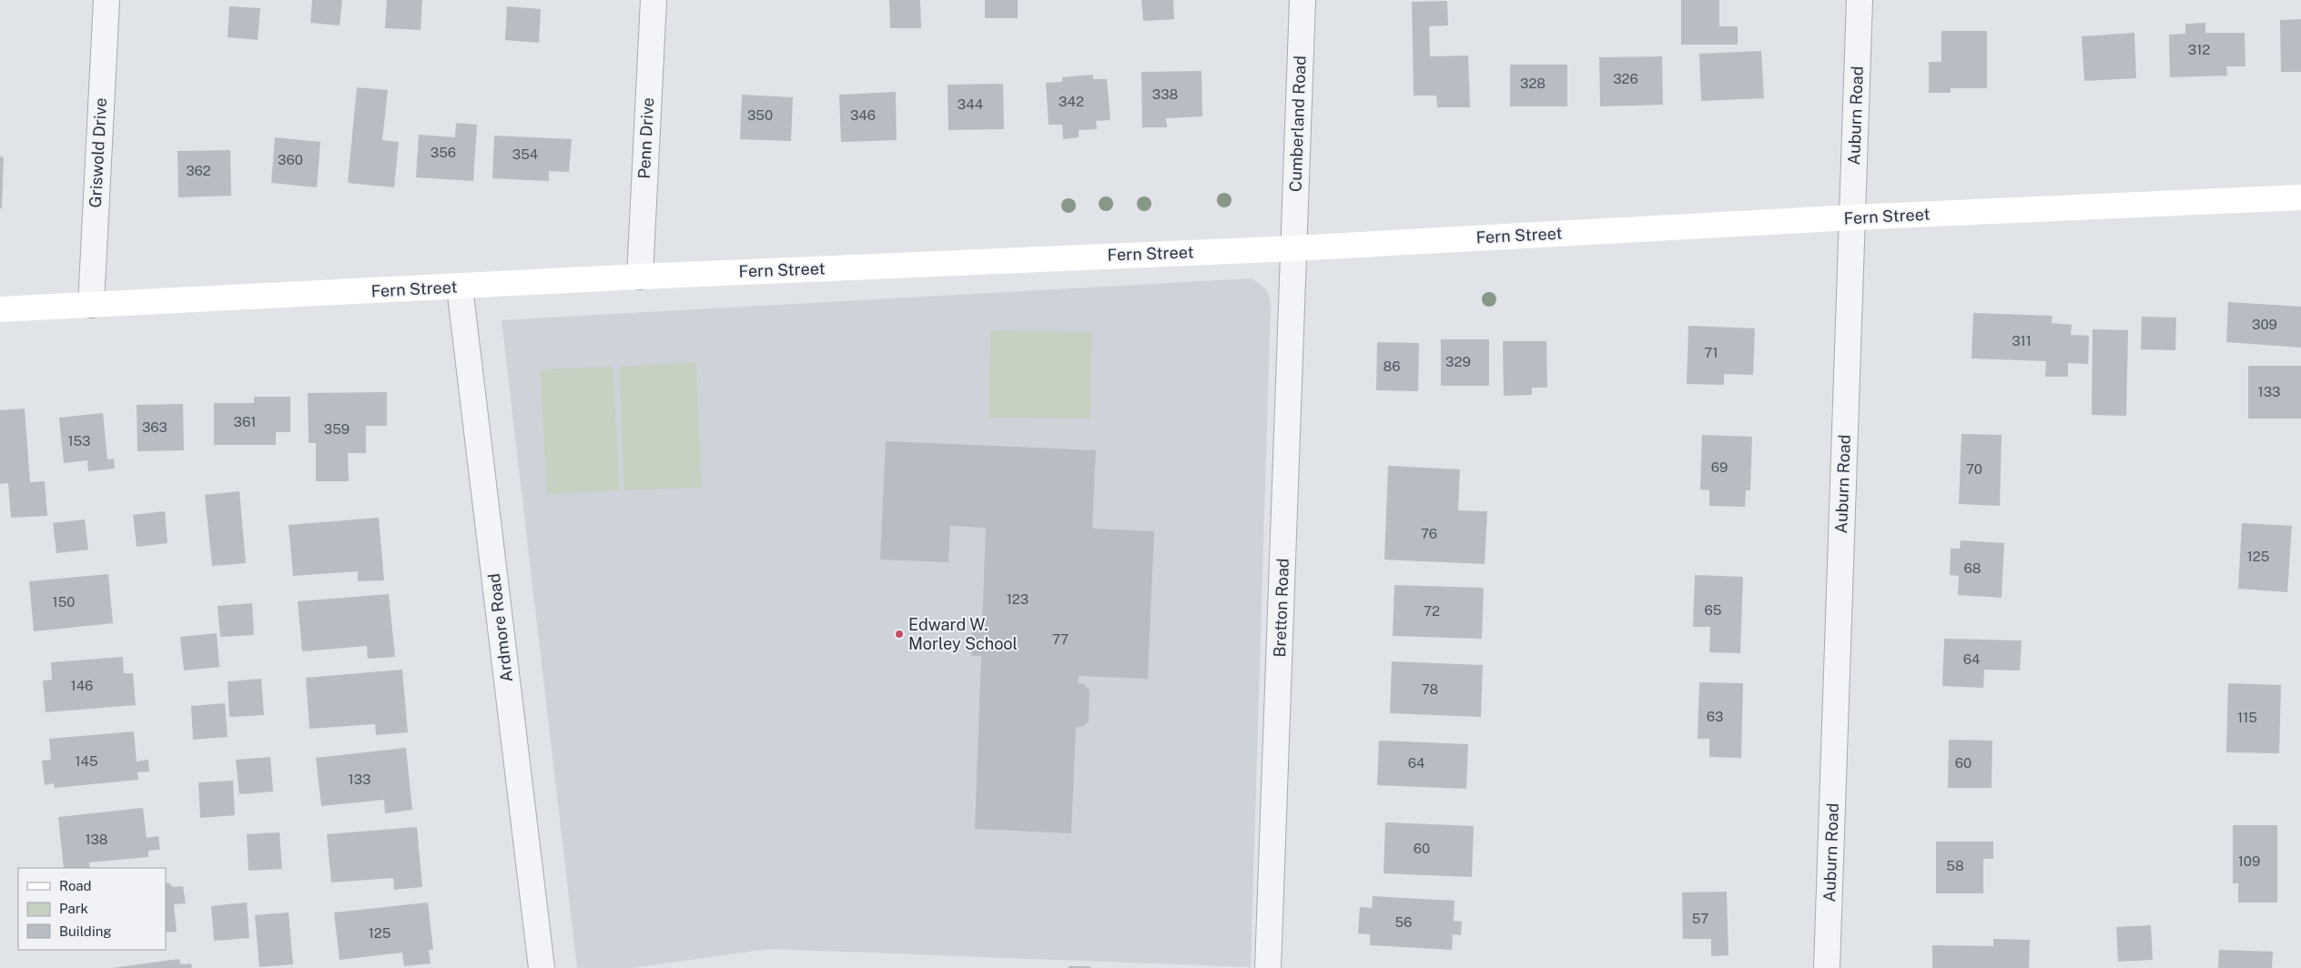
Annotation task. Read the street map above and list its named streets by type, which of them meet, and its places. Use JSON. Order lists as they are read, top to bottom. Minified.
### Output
{"streets":{"street":["Auburn Road","Cumberland Road","Penn Drive","Griswold Drive","Fern Street","Bretton Road","Ardmore Road"]},"crossings":[["Auburn Road","Fern Street"],["Cumberland Road","Fern Street"],["Cumberland Road","Bretton Road"],["Penn Drive","Fern Street"],["Griswold Drive","Fern Street"],["Fern Street","Bretton Road"],["Fern Street","Ardmore Road"]],"places":["Edward W. Morley School"],"house_numbers":["312","326","328","338","342","344","350","346","356","354","360","362","309","311","71","329","86","133","361","363","359","153","69","70","76","125","68","123","150","65","72","77","64","146","78","63","115","145","64","60","133","138","60","109","58","57","56","125"],"legend":["Road","Park","Building"]}
